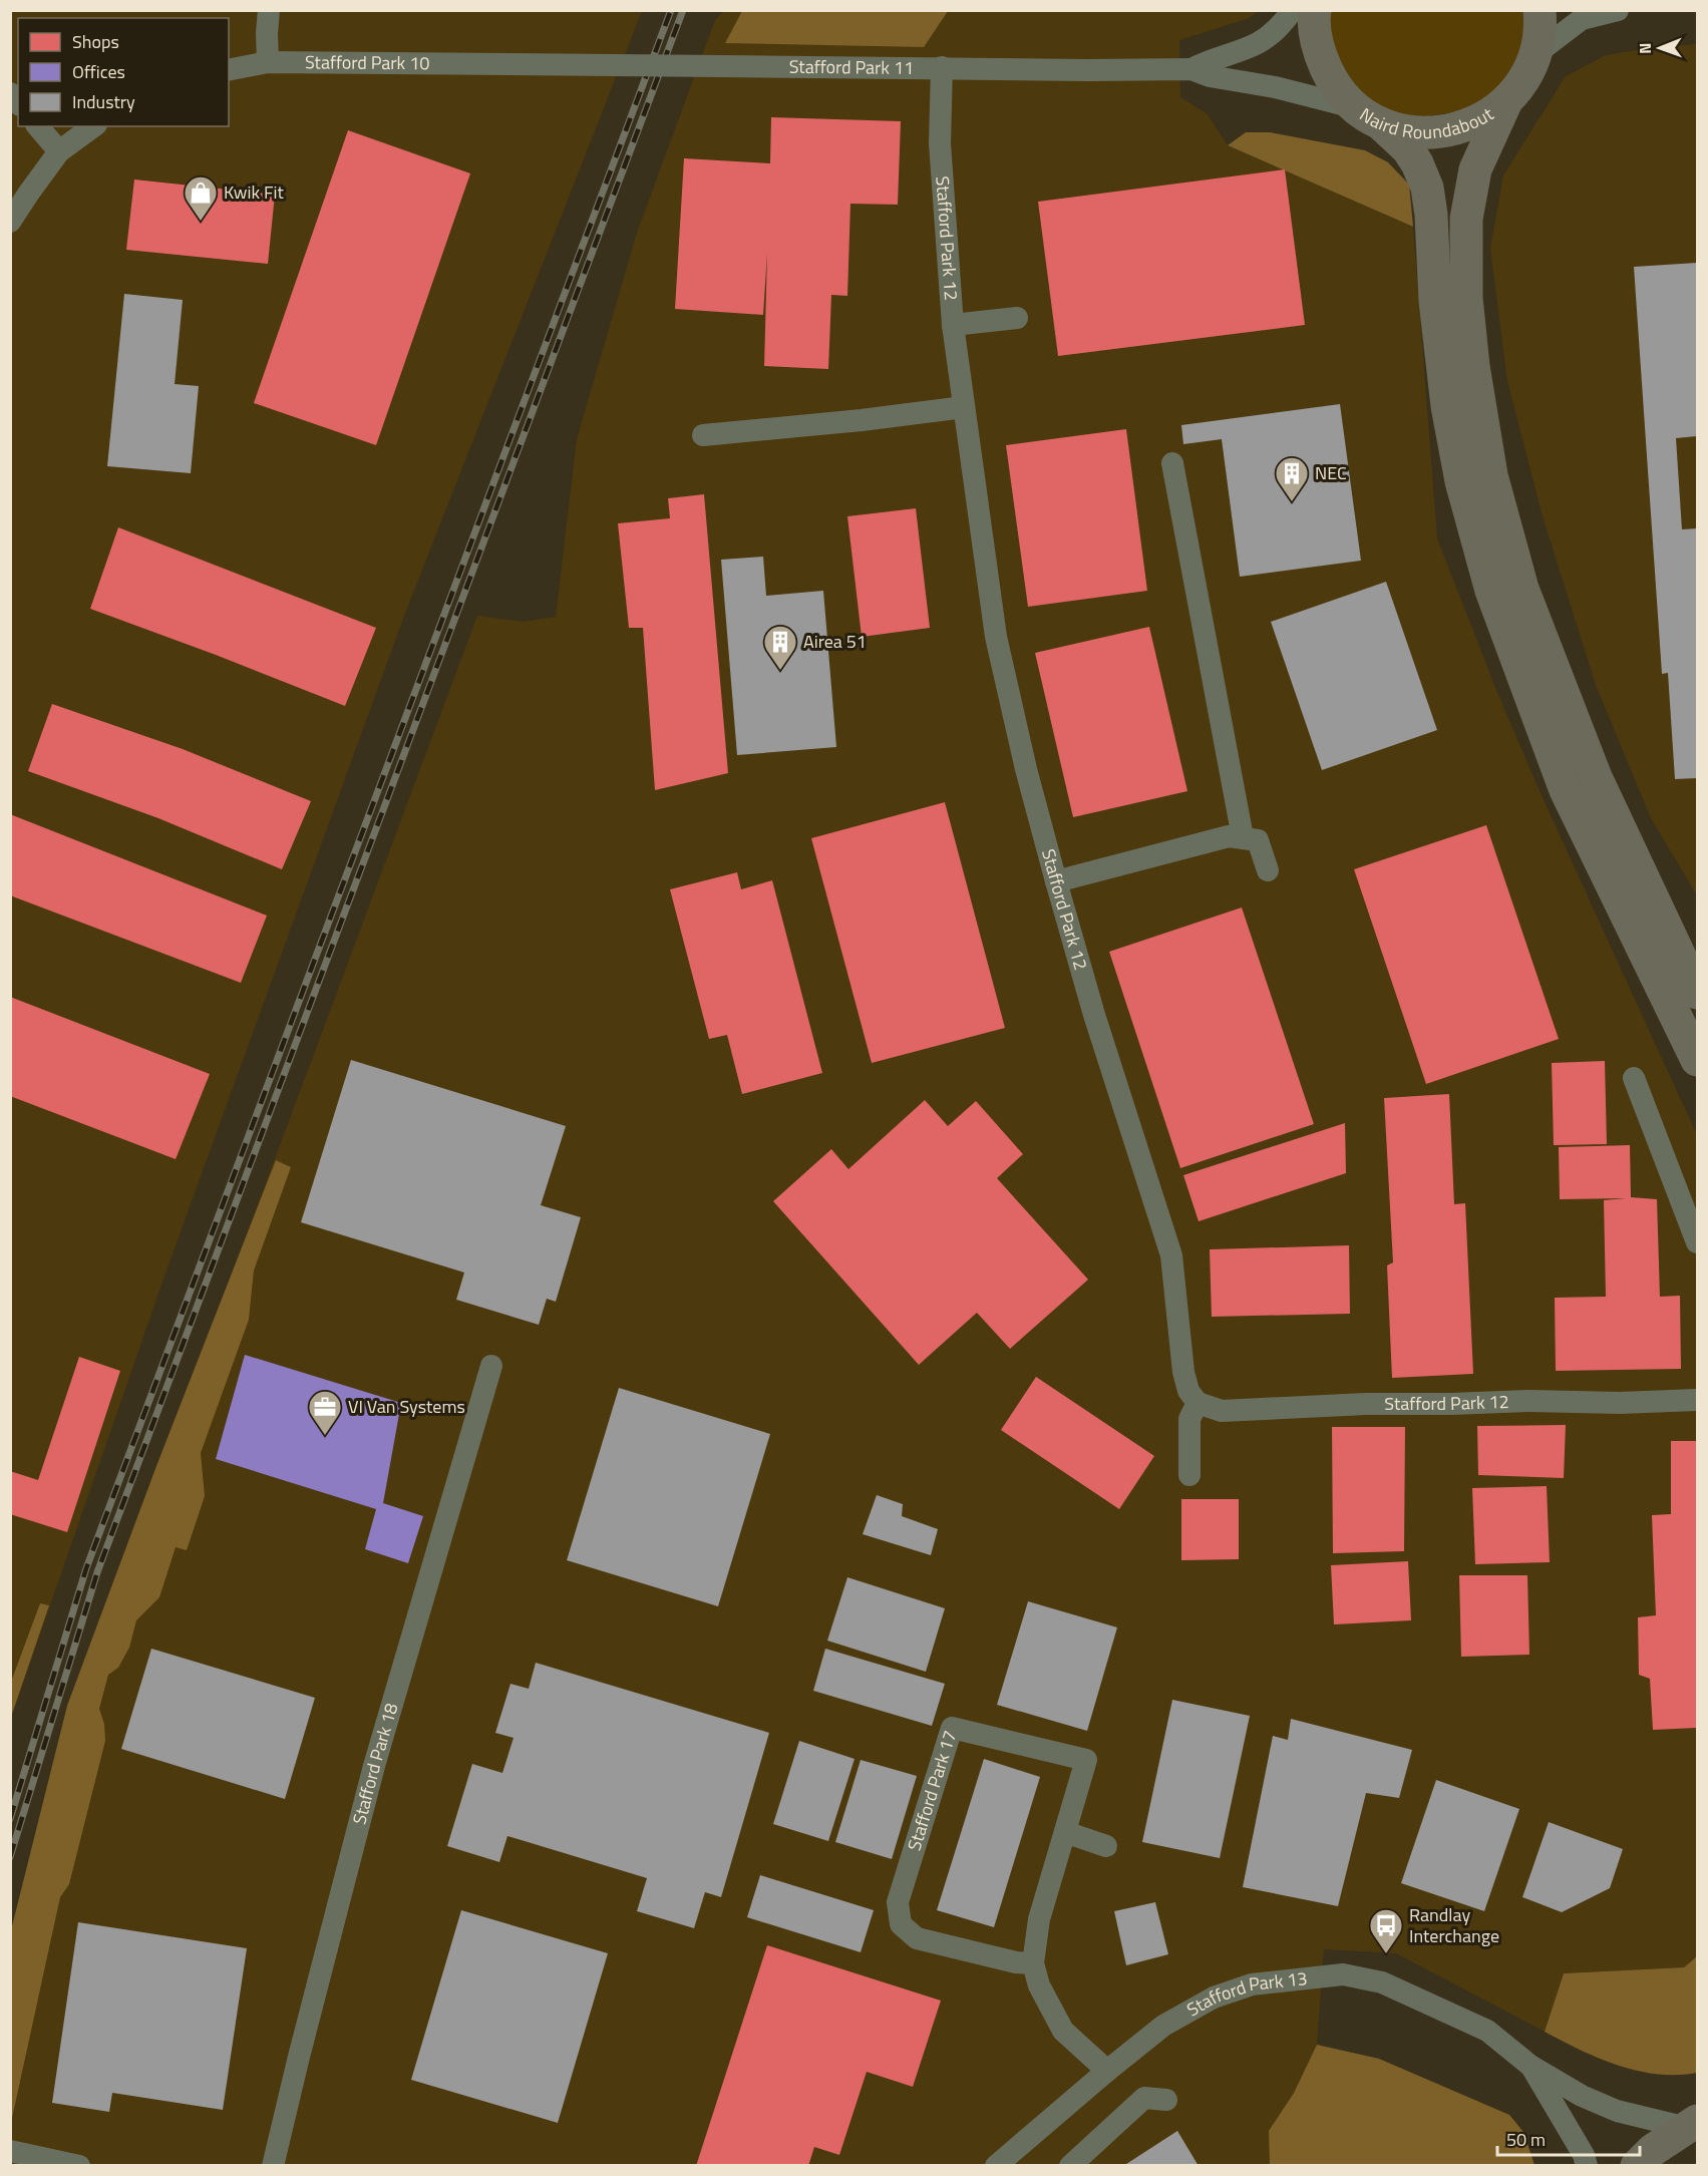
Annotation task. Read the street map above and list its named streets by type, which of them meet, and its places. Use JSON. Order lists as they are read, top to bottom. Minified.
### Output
{"streets":{"highway":["Naird Roundabout"],"street":["Stafford Park 10","Stafford Park 11","Stafford Park 12","Stafford Park 18","Stafford Park 17","Stafford Park 13"]},"crossings":[["Stafford Park 10","Stafford Park 11"],["Stafford Park 11","Naird Roundabout"],["Stafford Park 11","Stafford Park 12"],["Stafford Park 17","Stafford Park 13"]],"places":{"shop":["Kwik Fit"],"building":["NEC","Airea 51"],"office":["VI Van Systems"],"bus stop":["Randlay Interchange"]},"legend":["Shops","Offices","Industry"],"scale_bar":"50 m","north":"left"}
